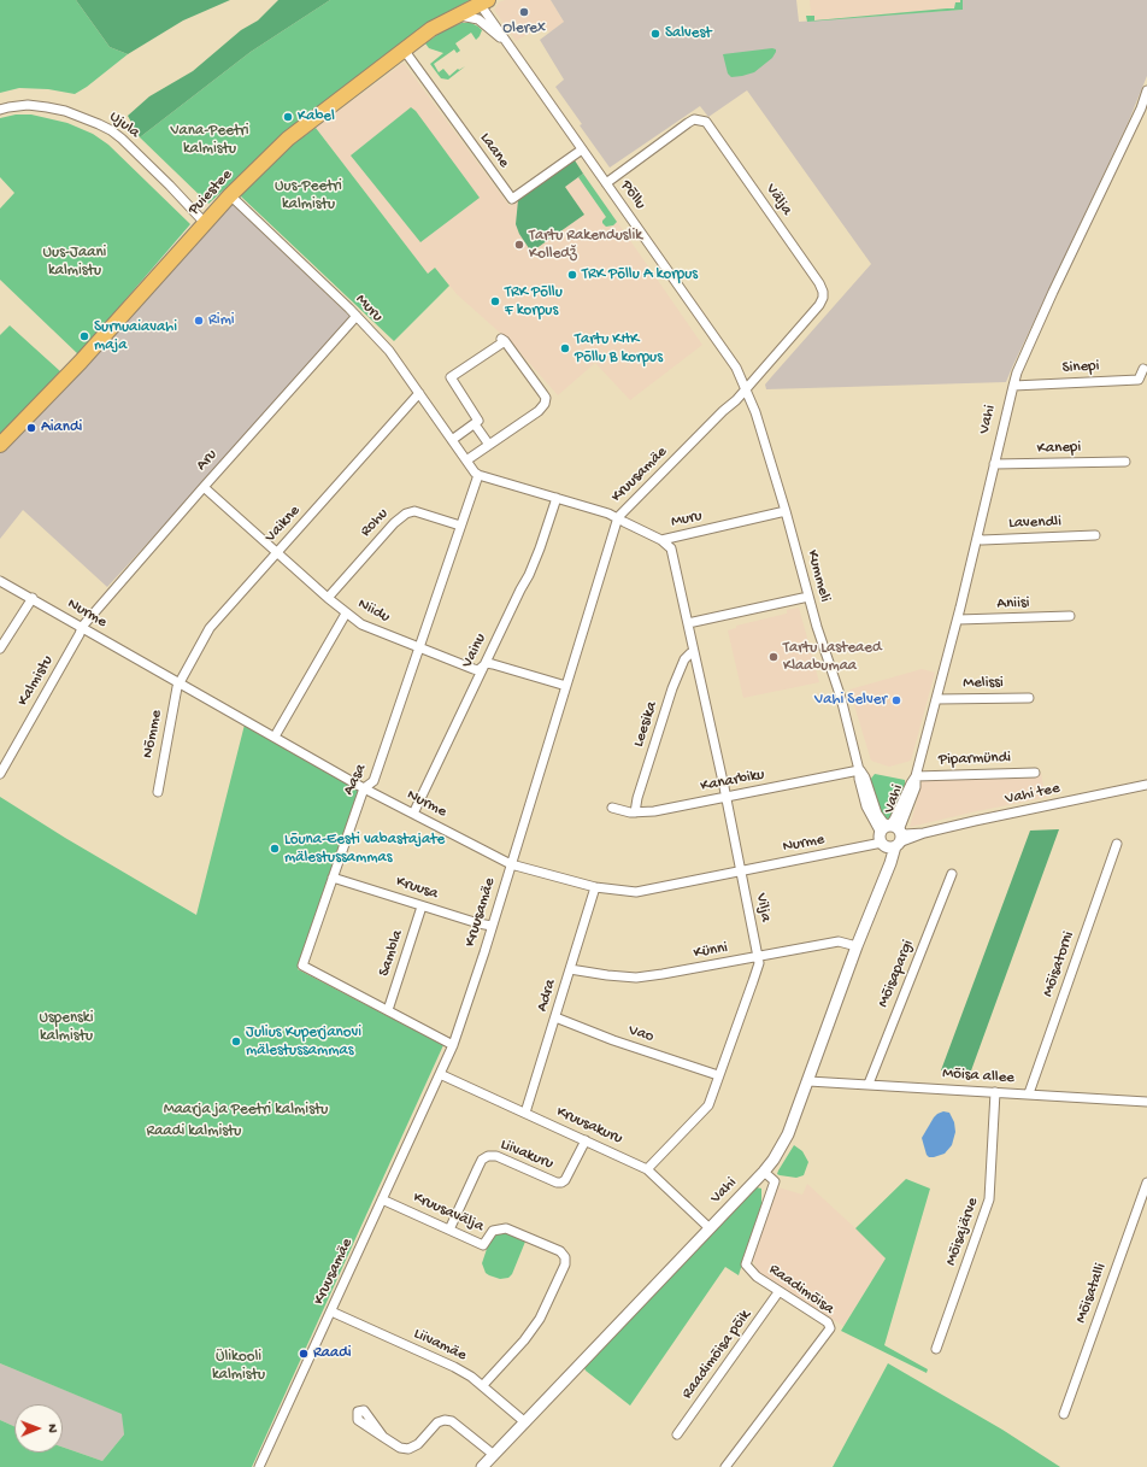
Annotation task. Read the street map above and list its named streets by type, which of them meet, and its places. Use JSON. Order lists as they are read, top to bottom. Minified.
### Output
{"streets":{"highway":["Puiestee"],"street":["Ujula","Laane","Põllu","Välja","Muru","Sinepi","Vahi","Kanepi","Aru","Kruusamäe","Rohu","Lavendli","Vaikne","Kummeli","Aniisi","Niidu","Nurme","Vainu","Kalmistu","Melissi","Leesika","Nõmme","Piparmündi","Aasa","Kanarbiku","Vahi tee","Kruusa","Vilja","Künni","Sambla","Mõisatorni","Mõisapargi","Adra","Vao","Mõisa allee","Kruusakuru","Liivakuru","Kruusavälja","Mõisajärve","Raadimõisa","Mõisatalli","Liivamäe","Raadimõisa põik"]},"crossings":[["Ujula","Puiestee"],["Laane","Puiestee"],["Laane","Põllu"],["Puiestee","Põllu"],["Puiestee","Muru"],["Põllu","Välja"],["Põllu","Kruusamäe"],["Põllu","Kummeli"],["Välja","Kruusamäe"],["Välja","Kummeli"],["Muru","Aru"],["Muru","Kruusamäe"],["Muru","Vaikne"],["Muru","Kummeli"],["Muru","Vainu"],["Muru","Aasa"],["Muru","Vilja"],["Sinepi","Vahi"],["Vahi","Kanepi"],["Vahi","Lavendli"],["Vahi","Kummeli"],["Vahi","Aniisi"],["Vahi","Nurme"],["Vahi","Melissi"],["Vahi","Piparmündi"],["Vahi","Vahi tee"],["Vahi","Künni"],["Vahi","Mõisa allee"],["Vahi","Kruusakuru"],["Vahi","Raadimõisa"],["Vahi","Liivamäe"],["Aru","Niidu"],["Aru","Nurme"],["Aru","Kalmistu"],["Kruusamäe","Kummeli"],["Kruusamäe","Niidu"],["Kruusamäe","Nurme"],["Kruusamäe","Aasa"],["Kruusamäe","Kruusa"],["Kruusamäe","Kruusakuru"],["Kruusamäe","Kruusavälja"],["Kruusamäe","Liivamäe"],["Rohu","Niidu"],["Rohu","Aasa"],["Vaikne","Niidu"],["Vaikne","Nurme"],["Vaikne","Nõmme"],["Kummeli","Nurme"],["Kummeli","Kanarbiku"],["Kummeli","Vahi tee"],["Niidu","Vainu"],["Niidu","Aasa"],["Nurme","Vainu"],["Nurme","Kalmistu"],["Nurme","Nõmme"],["Nurme","Aasa"],["Nurme","Vahi tee"],["Nurme","Vilja"],["Nurme","Adra"],["Leesika","Kanarbiku"],["Leesika","Vilja"],["Aasa","Kruusa"],["Aasa","Sambla"],["Kanarbiku","Vilja"],["Kruusa","Sambla"],["Vilja","Künni"],["Vilja","Vao"],["Vilja","Kruusakuru"],["Künni","Adra"],["Mõisatorni","Mõisa allee"],["Mõisapargi","Mõisa allee"],["Adra","Vao"],["Adra","Kruusakuru"],["Mõisa allee","Mõisajärve"],["Kruusakuru","Liivakuru"],["Liivakuru","Kruusavälja"],["Kruusavälja","Liivamäe"],["Raadimõisa","Raadimõisa põik"]],"parks":["Vana-Peetri kalmistu","Uus-Peetri kalmistu","Uus-Jaani kalmistu","Uspenski kalmistu","Maarja ja Peetri kalmistu","Raadi kalmistu","Ülikooli kalmistu"],"places":["Olerex","Salvest","Kabel","Tartu Rakenduslik Kolledž","TRK Põllu A korpus","TRK Põllu F korpus","Rimi","Surnuaiavahi maja","Tartu KHK Põllu B korpus","Aiandi","Tartu Lasteaed Klaabumaa","Vahi Selver","Lõuna-Eesti vabastajate mälestussammas","Julius Kuperjanovi mälestussammas","Raadi"],"north":"right"}
